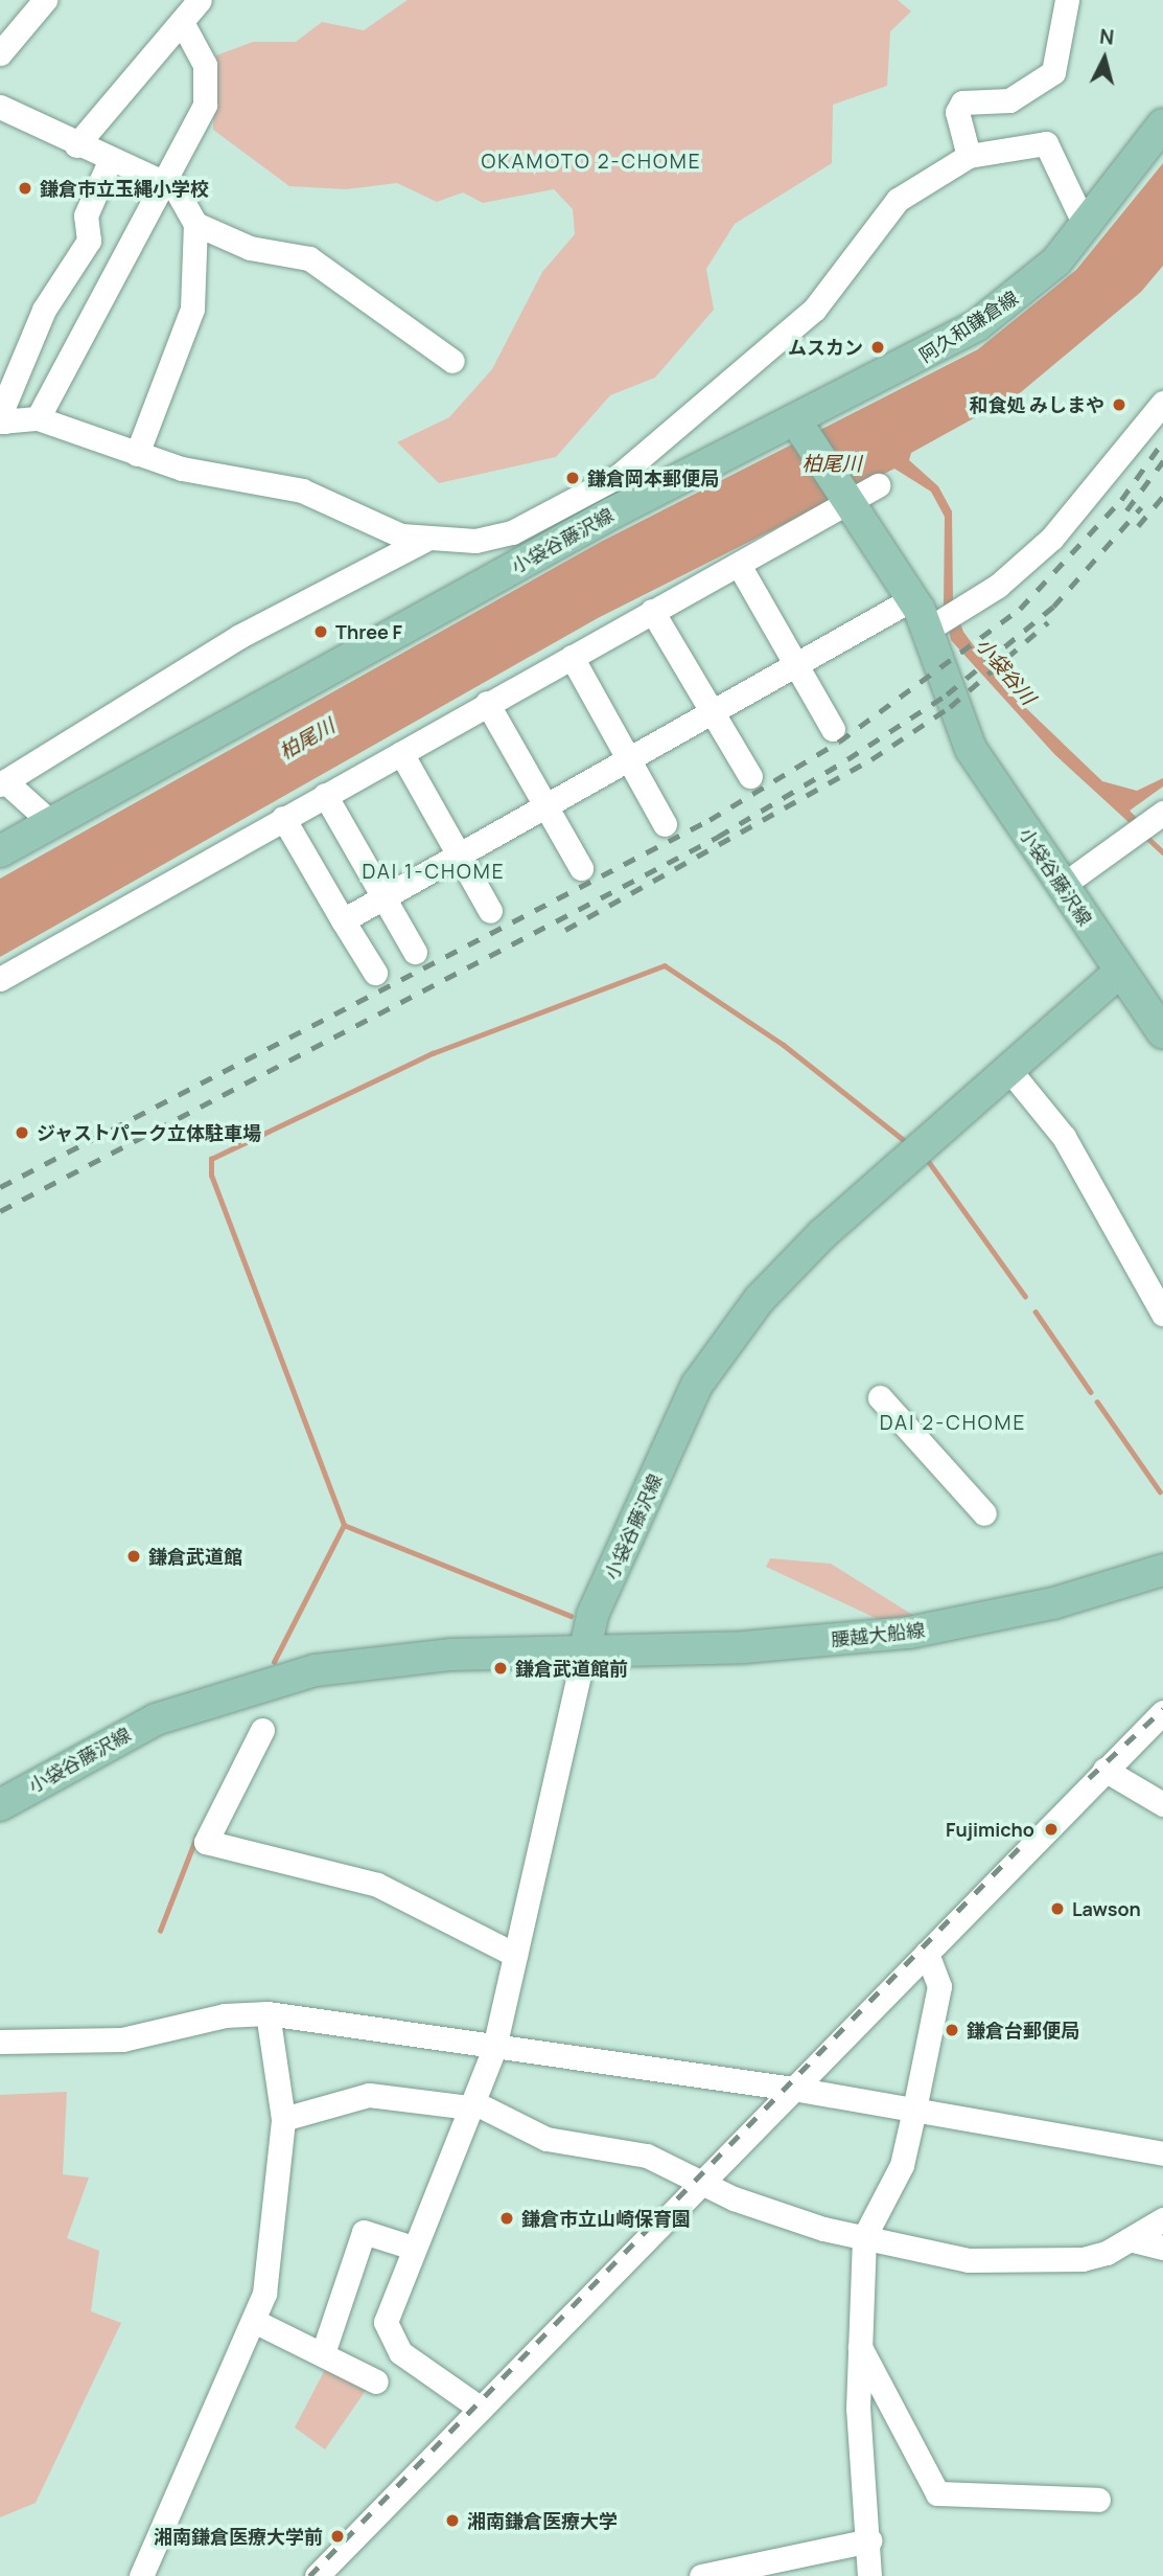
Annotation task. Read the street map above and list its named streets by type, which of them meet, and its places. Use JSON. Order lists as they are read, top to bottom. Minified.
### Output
{"streets":{"main road":["阿久和鎌倉線","小袋谷藤沢線","腰越大船線"]},"crossings":[["阿久和鎌倉線","小袋谷藤沢線"],["小袋谷藤沢線","腰越大船線"]],"districts":["OKAMOTO 2-CHOME","DAI 1-CHOME","DAI 2-CHOME"],"water":["柏尾川","小袋谷川"],"places":["鎌倉市立玉縄小学校","ムスカン","和食処 みしまや","鎌倉岡本郵便局","Three F","ジャストパーク立体駐車場","鎌倉武道館","鎌倉武道館前","Fujimicho","Lawson","鎌倉台郵便局","鎌倉市立山崎保育園","湘南鎌倉医療大学","湘南鎌倉医療大学前"],"north":"top"}
